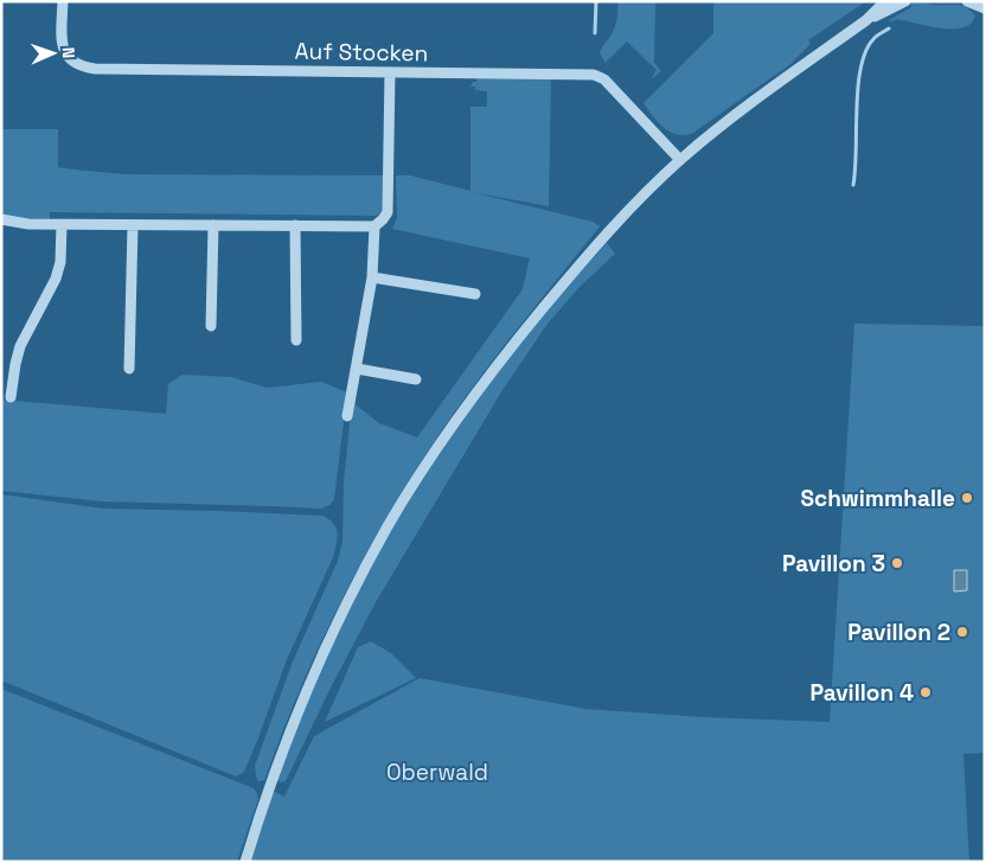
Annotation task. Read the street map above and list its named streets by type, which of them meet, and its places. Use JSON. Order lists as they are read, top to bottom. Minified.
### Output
{"streets":{"street":["Auf Stocken"]},"parks":["Oberwald"],"places":["Schwimmhalle","Pavillon 3","Pavillon 2","Pavillon 4"],"north":"right"}
